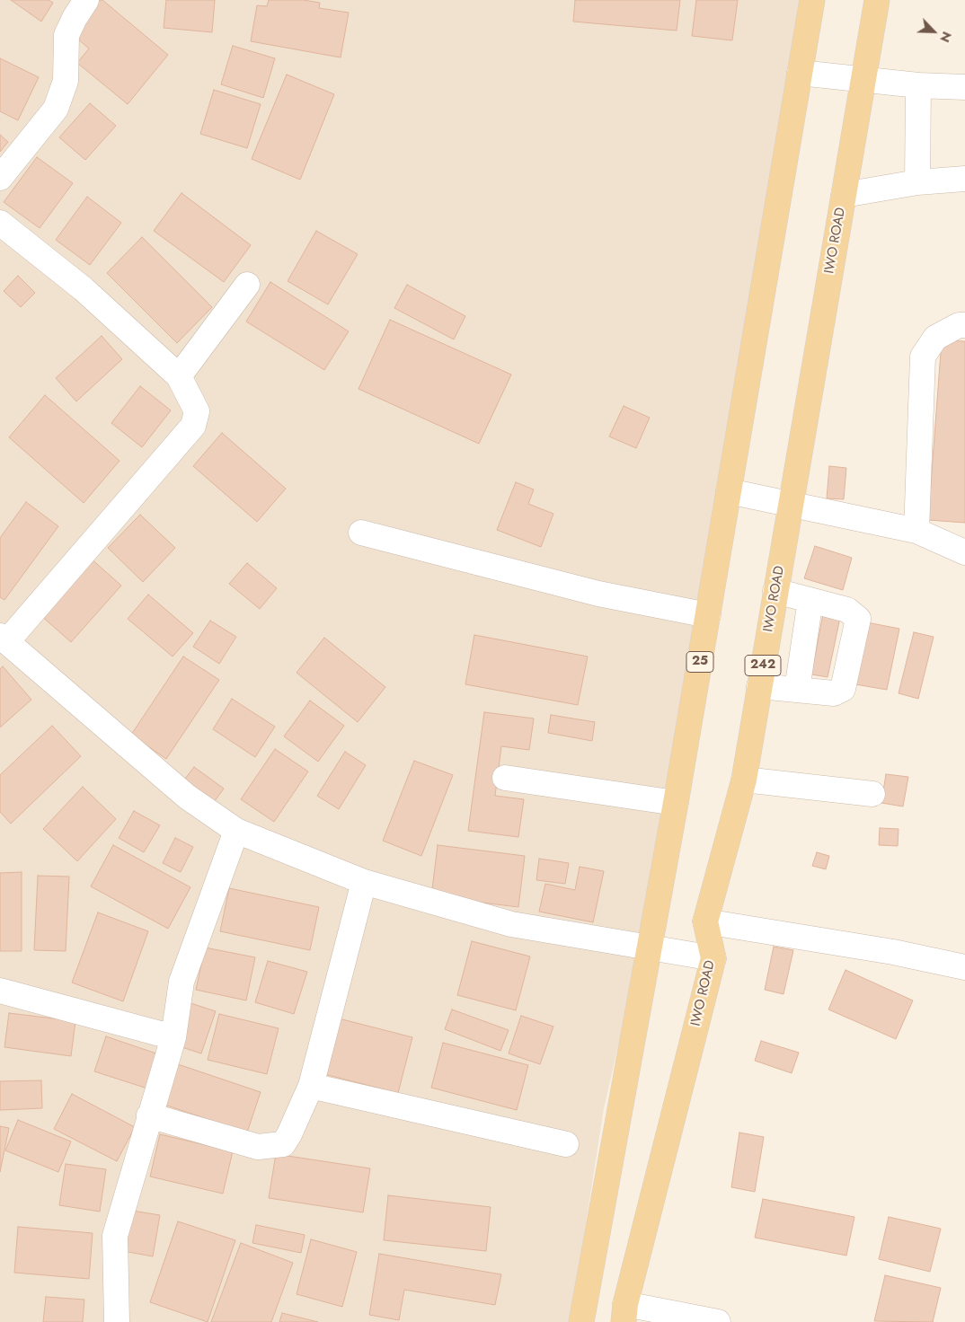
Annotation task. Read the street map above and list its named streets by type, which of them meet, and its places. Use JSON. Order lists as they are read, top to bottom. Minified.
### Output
{"streets":{"main road":["IWO ROAD","25","242"]},"north":"bottom right"}
